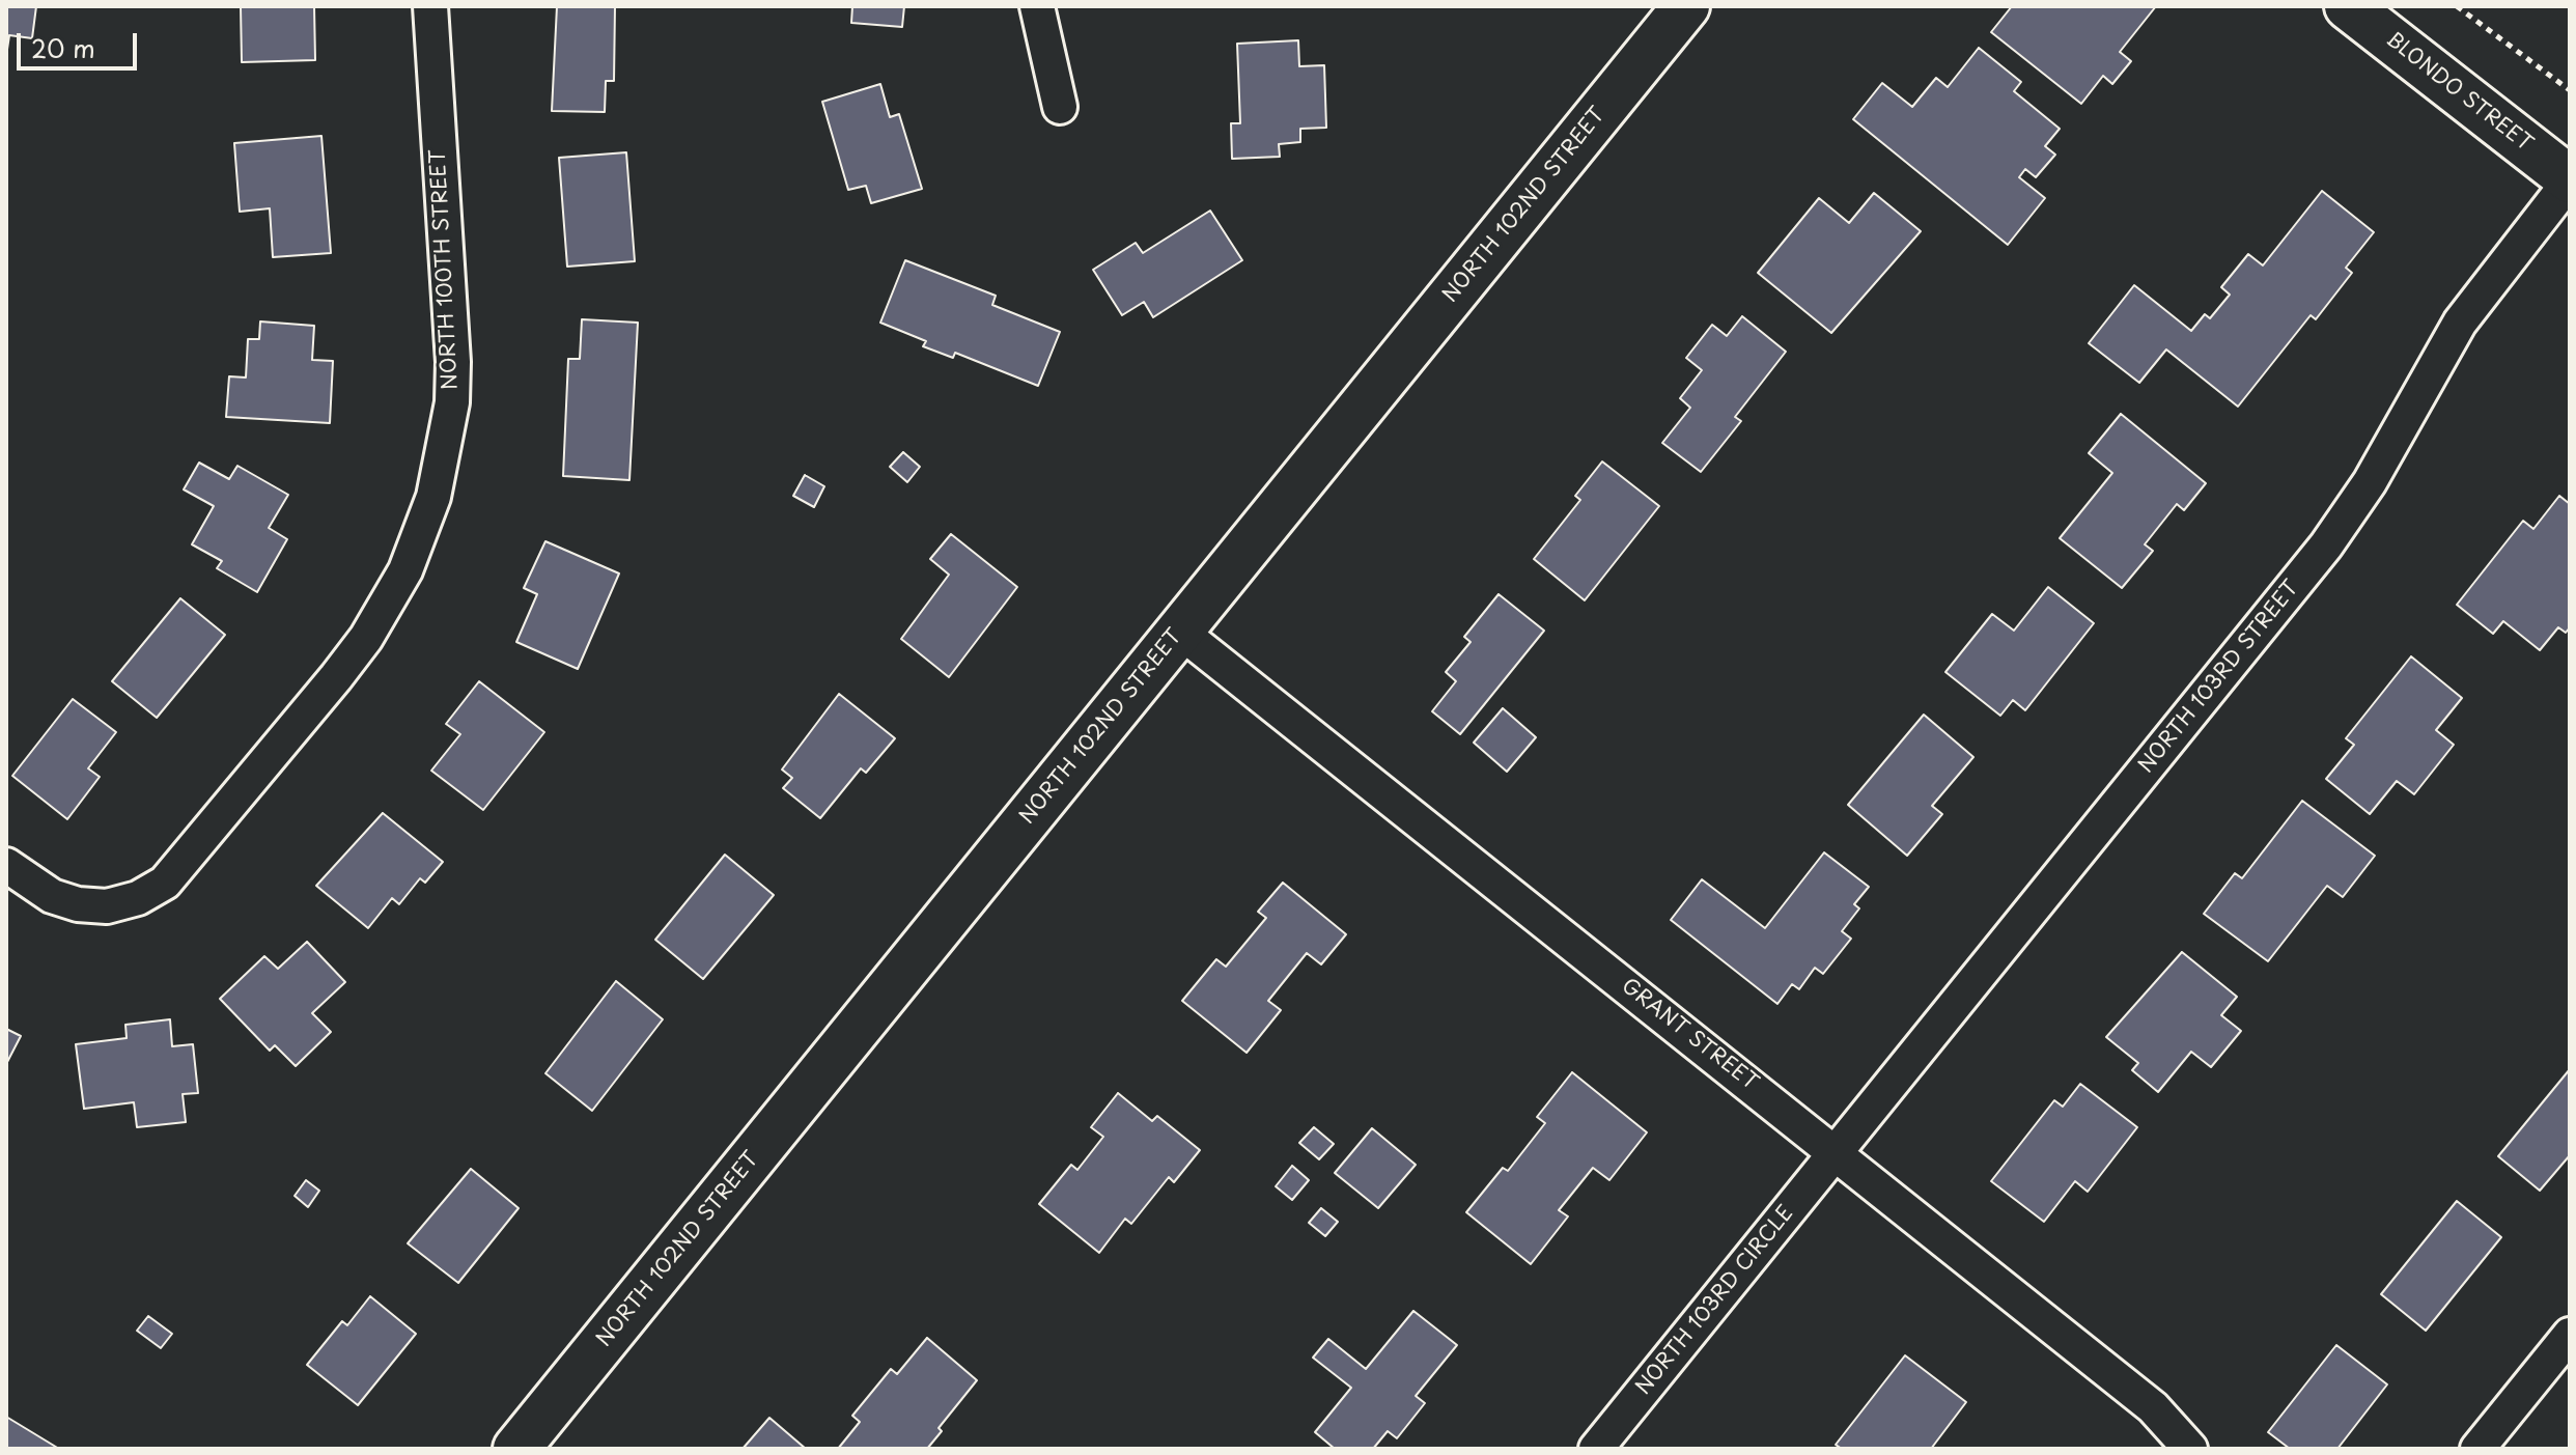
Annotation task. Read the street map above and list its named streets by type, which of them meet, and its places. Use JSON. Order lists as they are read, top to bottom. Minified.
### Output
{"streets":{"main road":["BLONDO STREET","NORTH 102ND STREET"],"street":["NORTH 100TH STREET","NORTH 103RD STREET","GRANT STREET","NORTH 103RD CIRCLE"]},"crossings":[["BLONDO STREET","NORTH 103RD STREET"],["NORTH 102ND STREET","GRANT STREET"],["NORTH 103RD STREET","GRANT STREET"],["NORTH 103RD STREET","NORTH 103RD CIRCLE"],["GRANT STREET","NORTH 103RD CIRCLE"]],"scale_bar":"20 m"}
